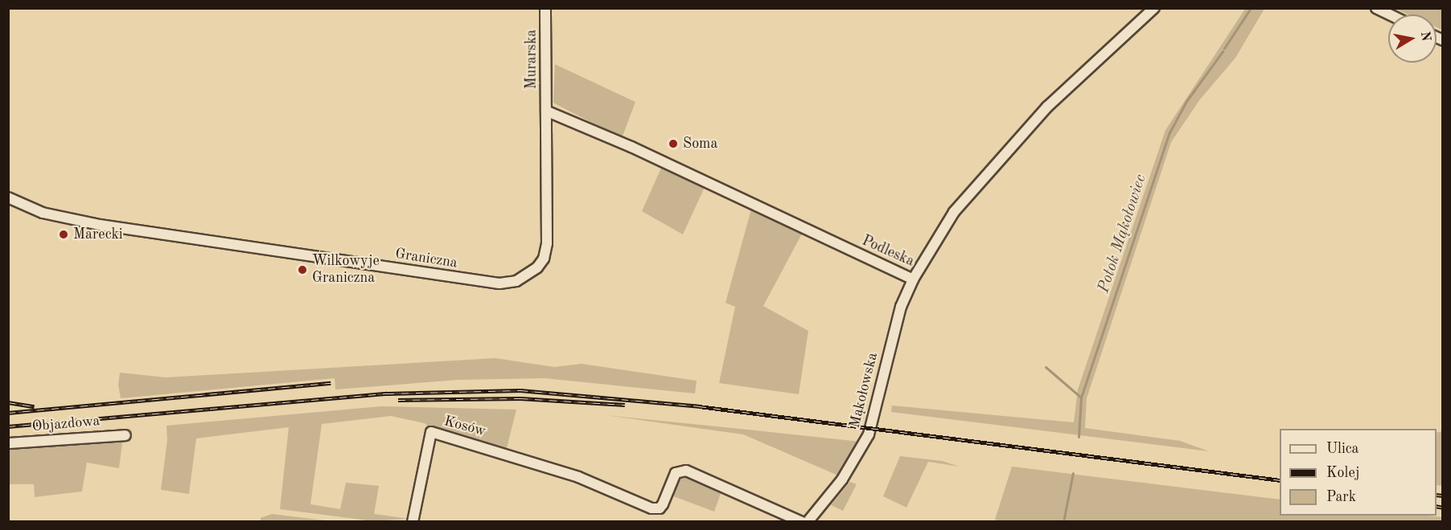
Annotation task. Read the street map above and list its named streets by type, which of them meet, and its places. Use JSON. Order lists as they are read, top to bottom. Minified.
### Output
{"streets":{"street":["Murarska","Podleska","Graniczna","Mąkołowska","Objazdowa","Kosów"]},"crossings":[["Murarska","Podleska"],["Murarska","Graniczna"],["Podleska","Graniczna"],["Podleska","Mąkołowska"]],"water":["Potok Mąkołowiec"],"places":["Soma","Marecki","Wilkowyje Graniczna"],"legend":["Ulica","Kolej","Park"],"north":"right"}
